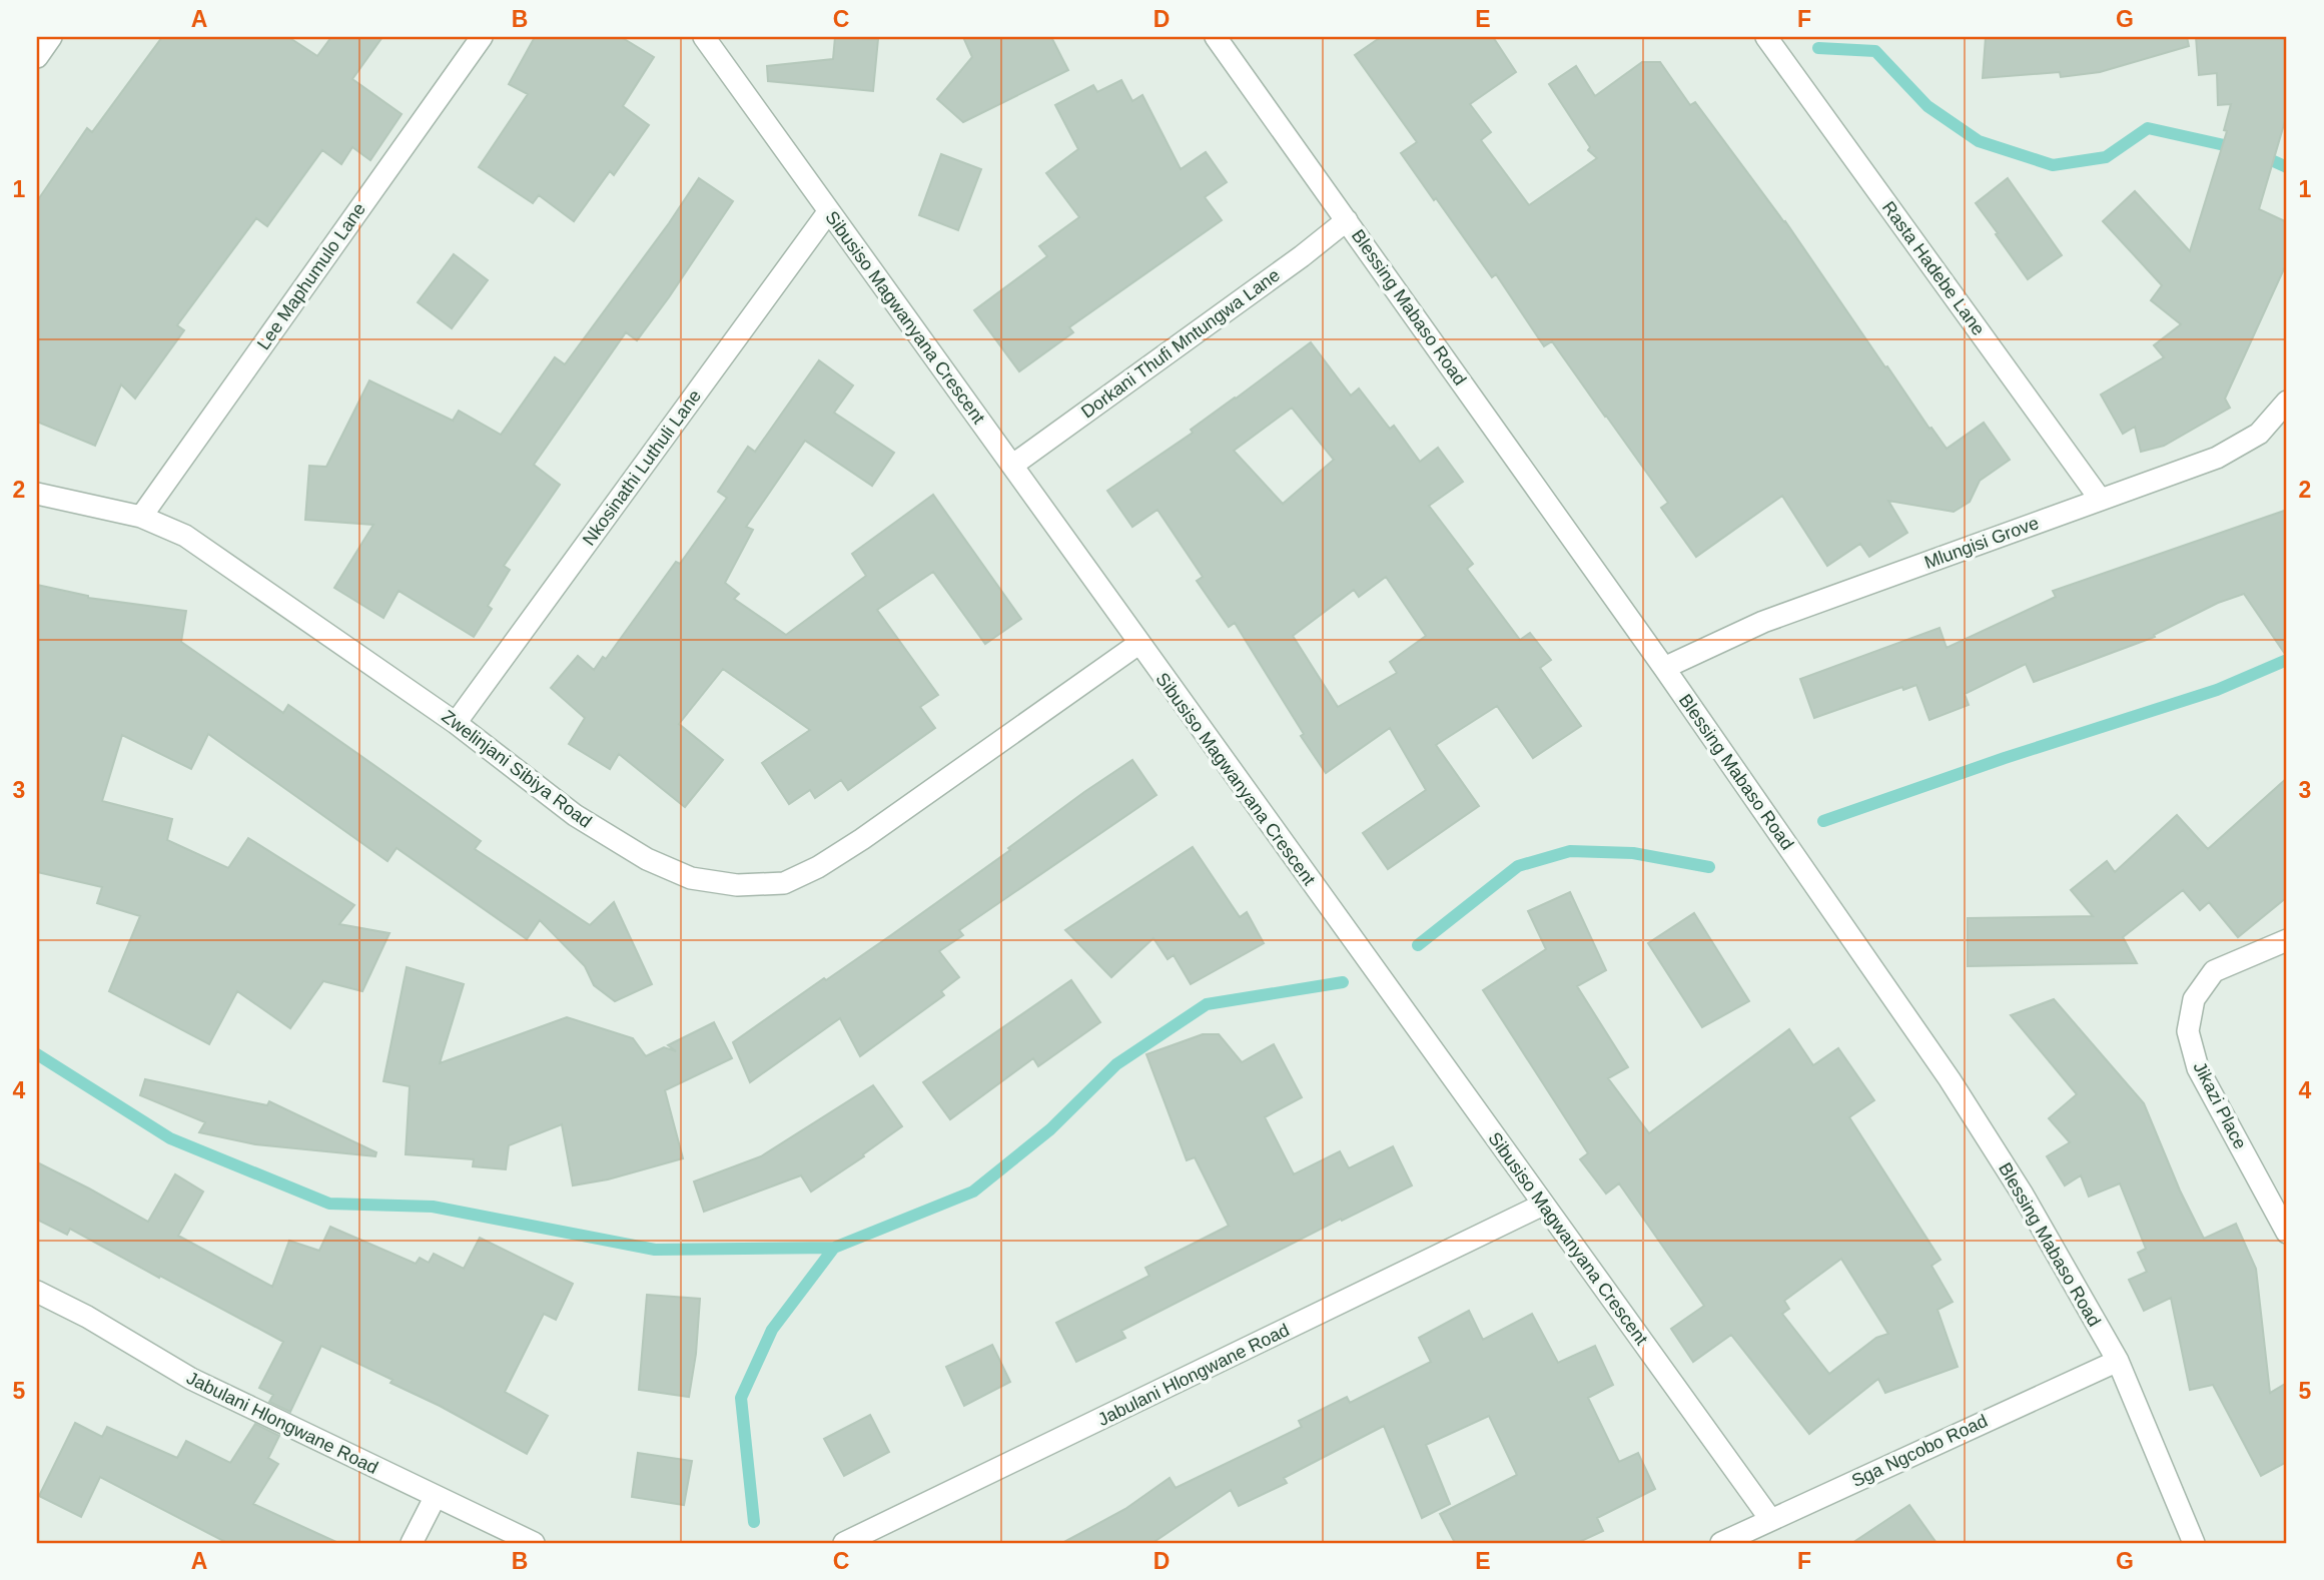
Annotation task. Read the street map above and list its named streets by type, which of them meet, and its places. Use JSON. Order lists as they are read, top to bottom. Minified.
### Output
{"streets":{"street":["Rasta Hadebe Lane","Lee Maphumulo Lane","Blessing Mabaso Road","Sibusiso Magwanyana Crescent","Dorkani Thufi Mntungwa Lane","Nkosinathi Luthuli Lane","Mlungisi Grove","Zwelinjani Sibiya Road","Jikazi Place","Jabulani Hlongwane Road","Sga Ngcobo Road"]},"crossings":[["Rasta Hadebe Lane","Mlungisi Grove"],["Lee Maphumulo Lane","Zwelinjani Sibiya Road"],["Blessing Mabaso Road","Dorkani Thufi Mntungwa Lane"],["Blessing Mabaso Road","Mlungisi Grove"],["Blessing Mabaso Road","Sga Ngcobo Road"],["Sibusiso Magwanyana Crescent","Dorkani Thufi Mntungwa Lane"],["Sibusiso Magwanyana Crescent","Nkosinathi Luthuli Lane"],["Sibusiso Magwanyana Crescent","Zwelinjani Sibiya Road"],["Sibusiso Magwanyana Crescent","Jabulani Hlongwane Road"],["Sibusiso Magwanyana Crescent","Sga Ngcobo Road"],["Nkosinathi Luthuli Lane","Zwelinjani Sibiya Road"]],"grid":{"columns":["A","B","C","D","E","F","G"],"rows":["1","2","3","4","5"]}}
